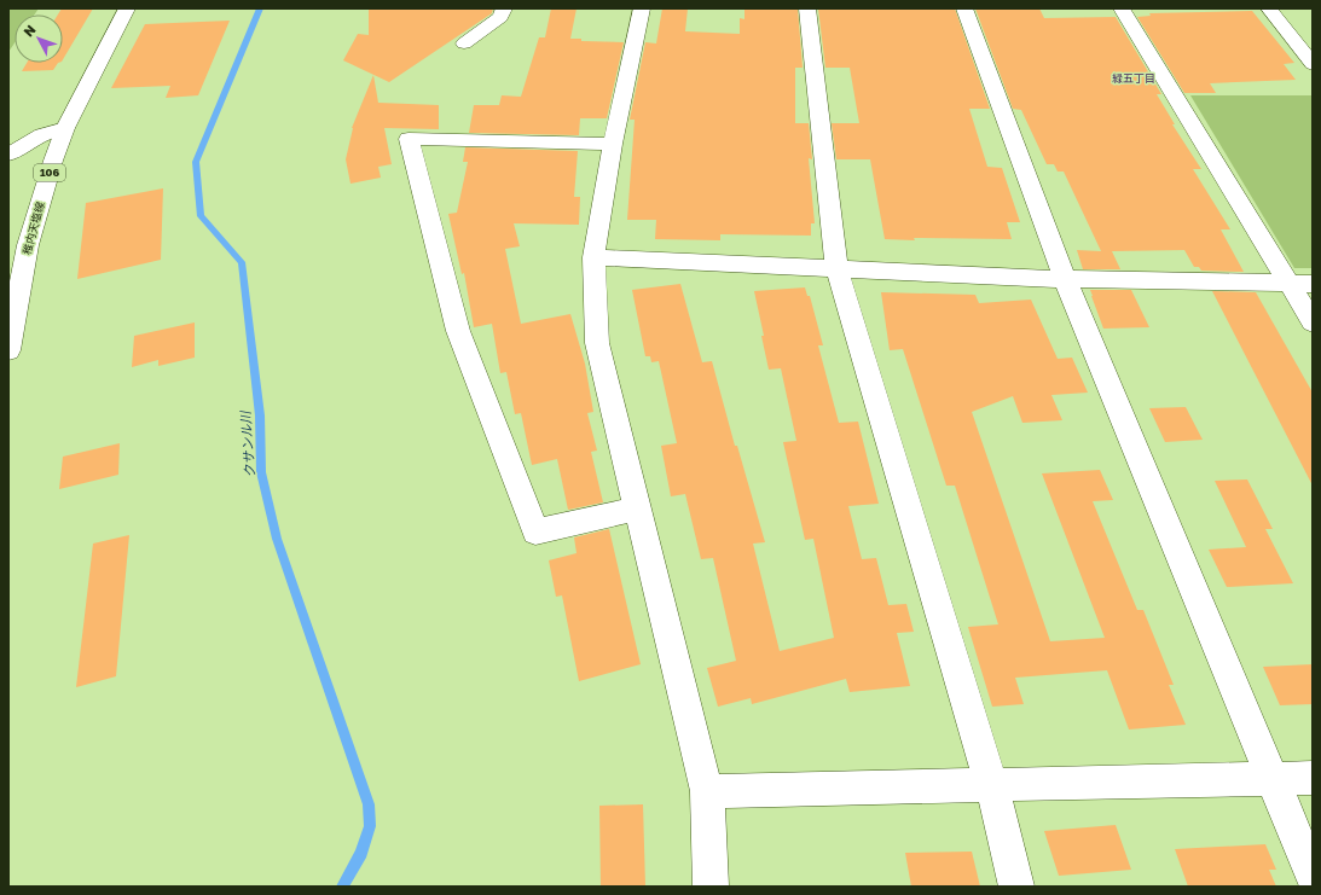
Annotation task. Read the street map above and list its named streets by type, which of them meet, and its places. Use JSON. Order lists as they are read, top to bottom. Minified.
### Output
{"streets":{"street":["106","稚内天塩線"]},"districts":["緑五丁目"],"water":["クサンル川"],"north":"top left"}
